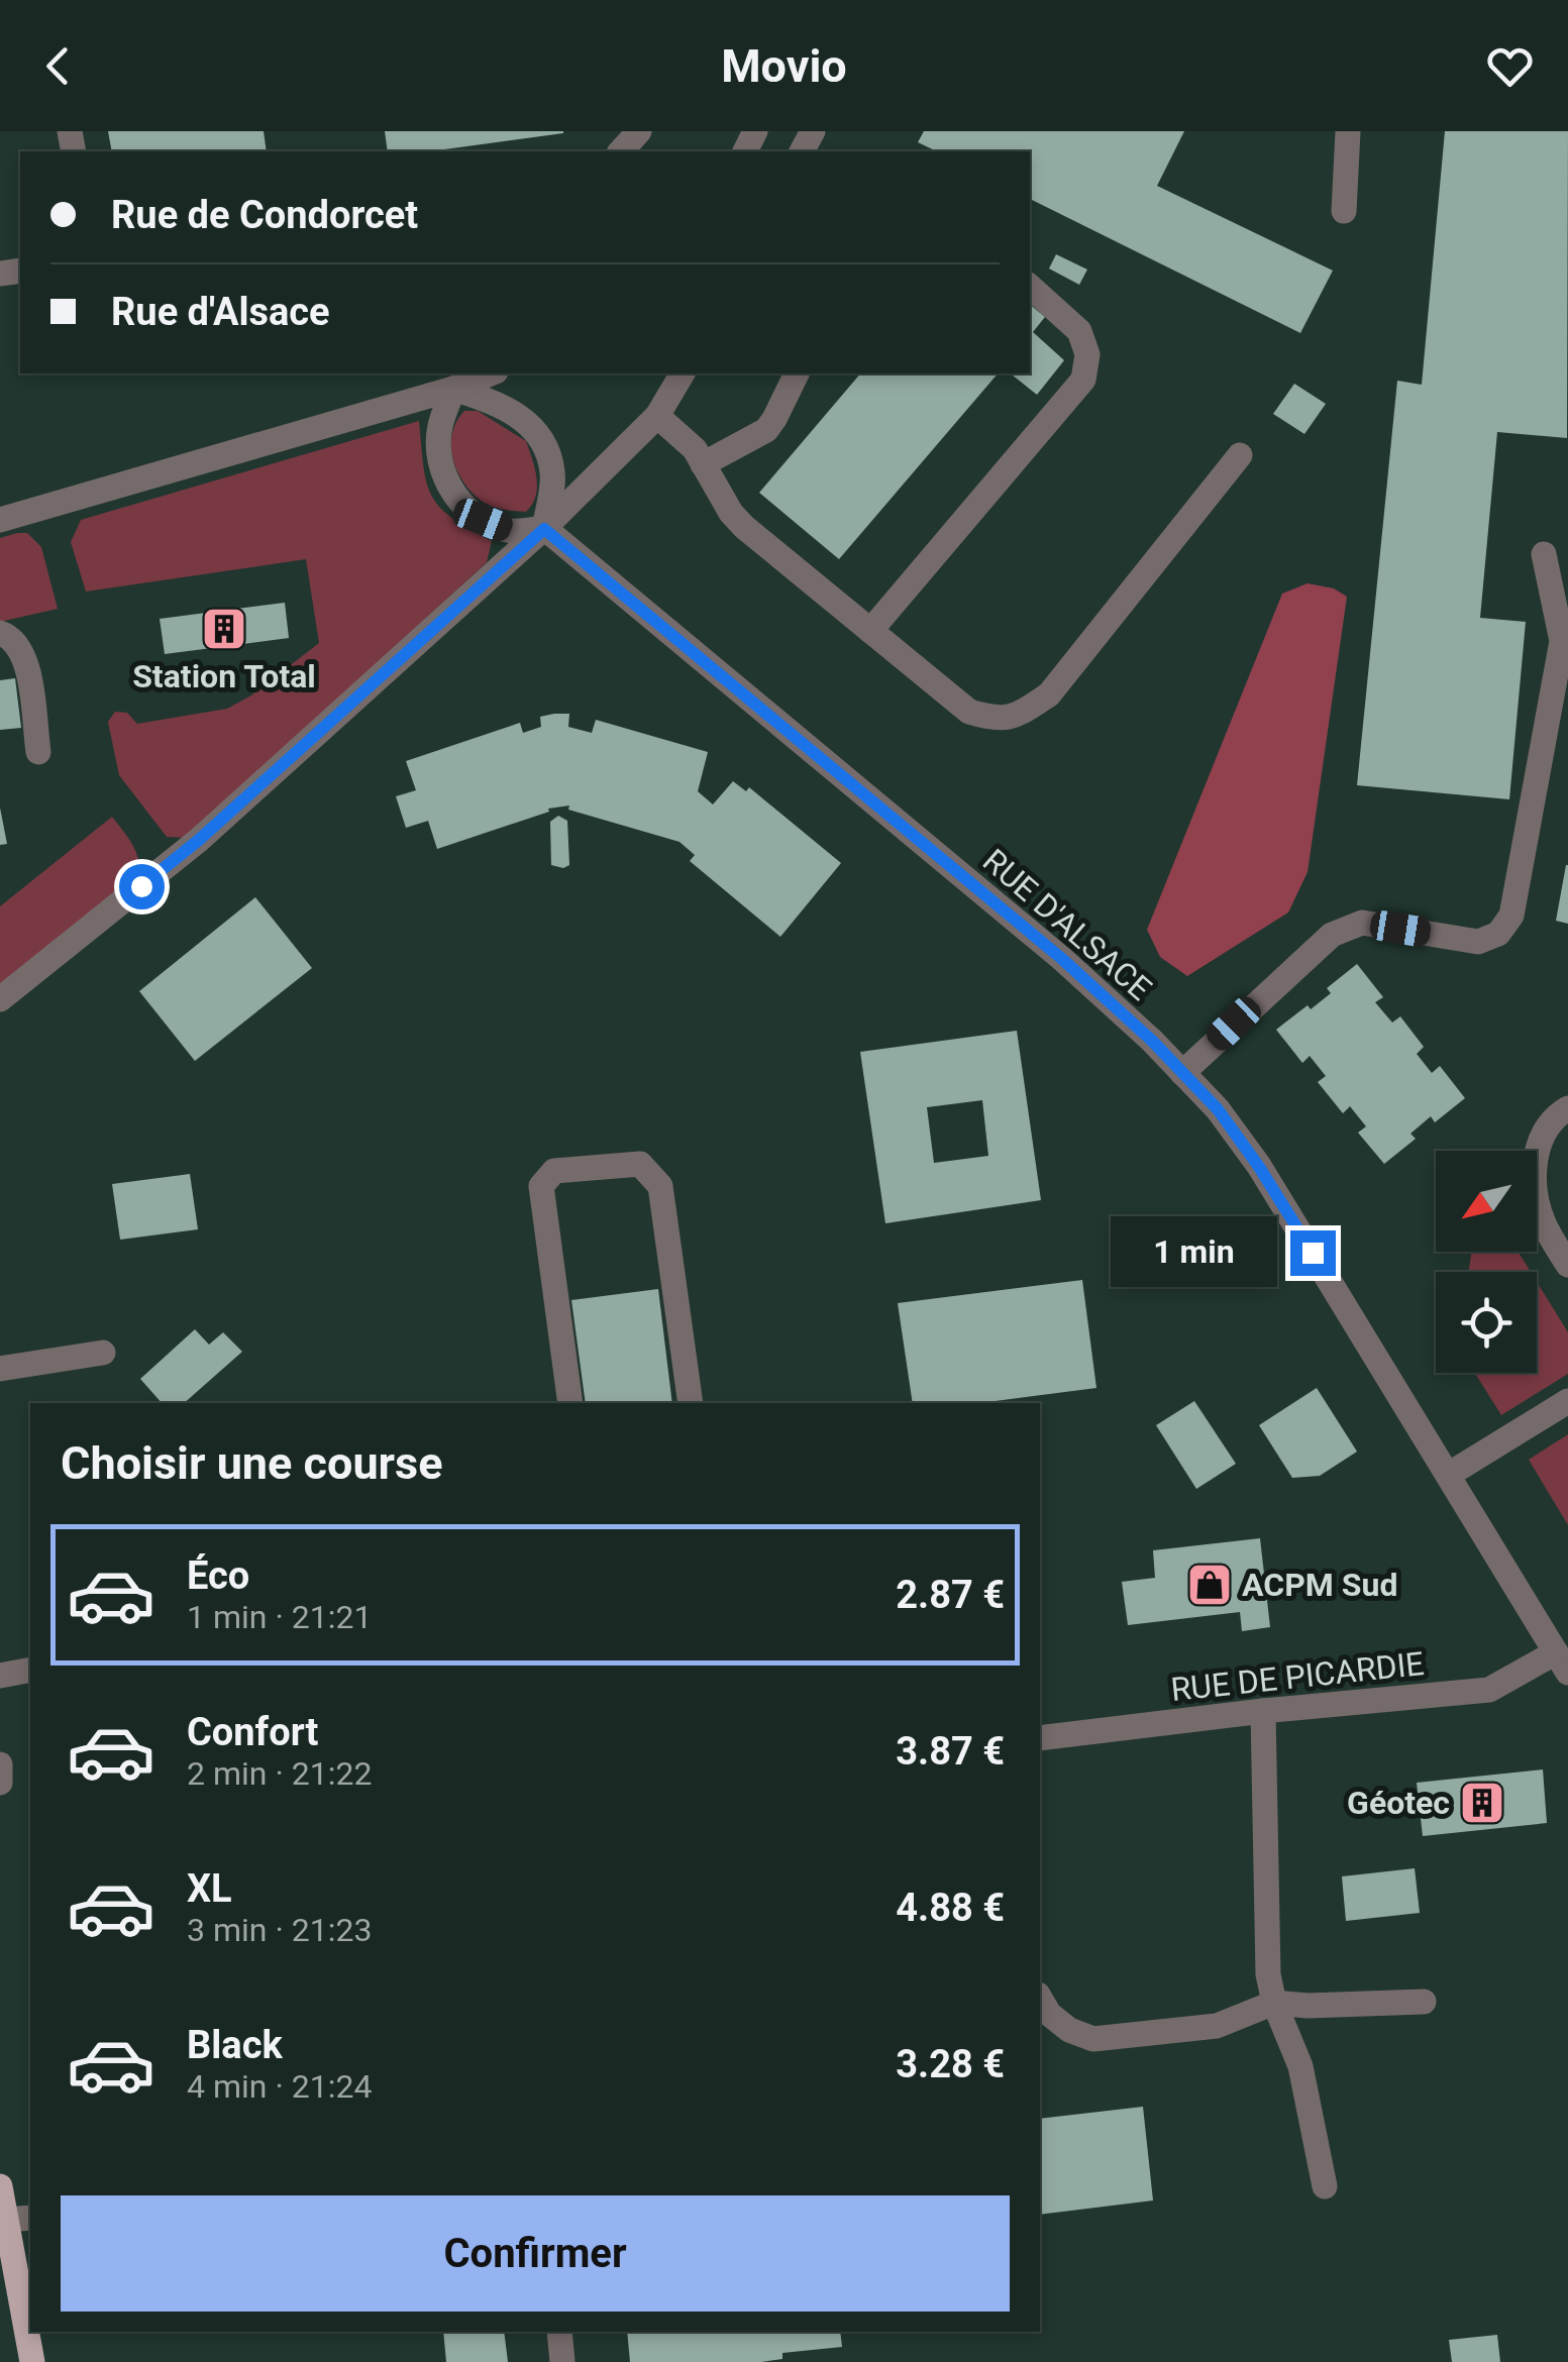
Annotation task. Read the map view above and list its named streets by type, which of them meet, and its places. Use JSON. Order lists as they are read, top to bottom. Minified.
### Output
{"streets":{"street":["RUE D'ALSACE","RUE DE PICARDIE"]},"crossings":[["RUE D'ALSACE","RUE DE PICARDIE"]],"places":{"building":["Station Total","Géotec"],"shop":["ACPM Sud"]},"north":"bottom left","page":{"header":"Movio","banner":["Rue de Condorcet","Rue d'Alsace"],"bubble":"1 min","heading":"Choisir une course","list":[{"name":"Éco","note":"1 min · 21:21","value":"2.87 €"},{"name":"Confort","note":"2 min · 21:22","value":"3.87 €"},{"name":"XL","note":"3 min · 21:23","value":"4.88 €"},{"name":"Black","note":"4 min · 21:24","value":"3.28 €"}],"buttons":"Confirmer"}}
